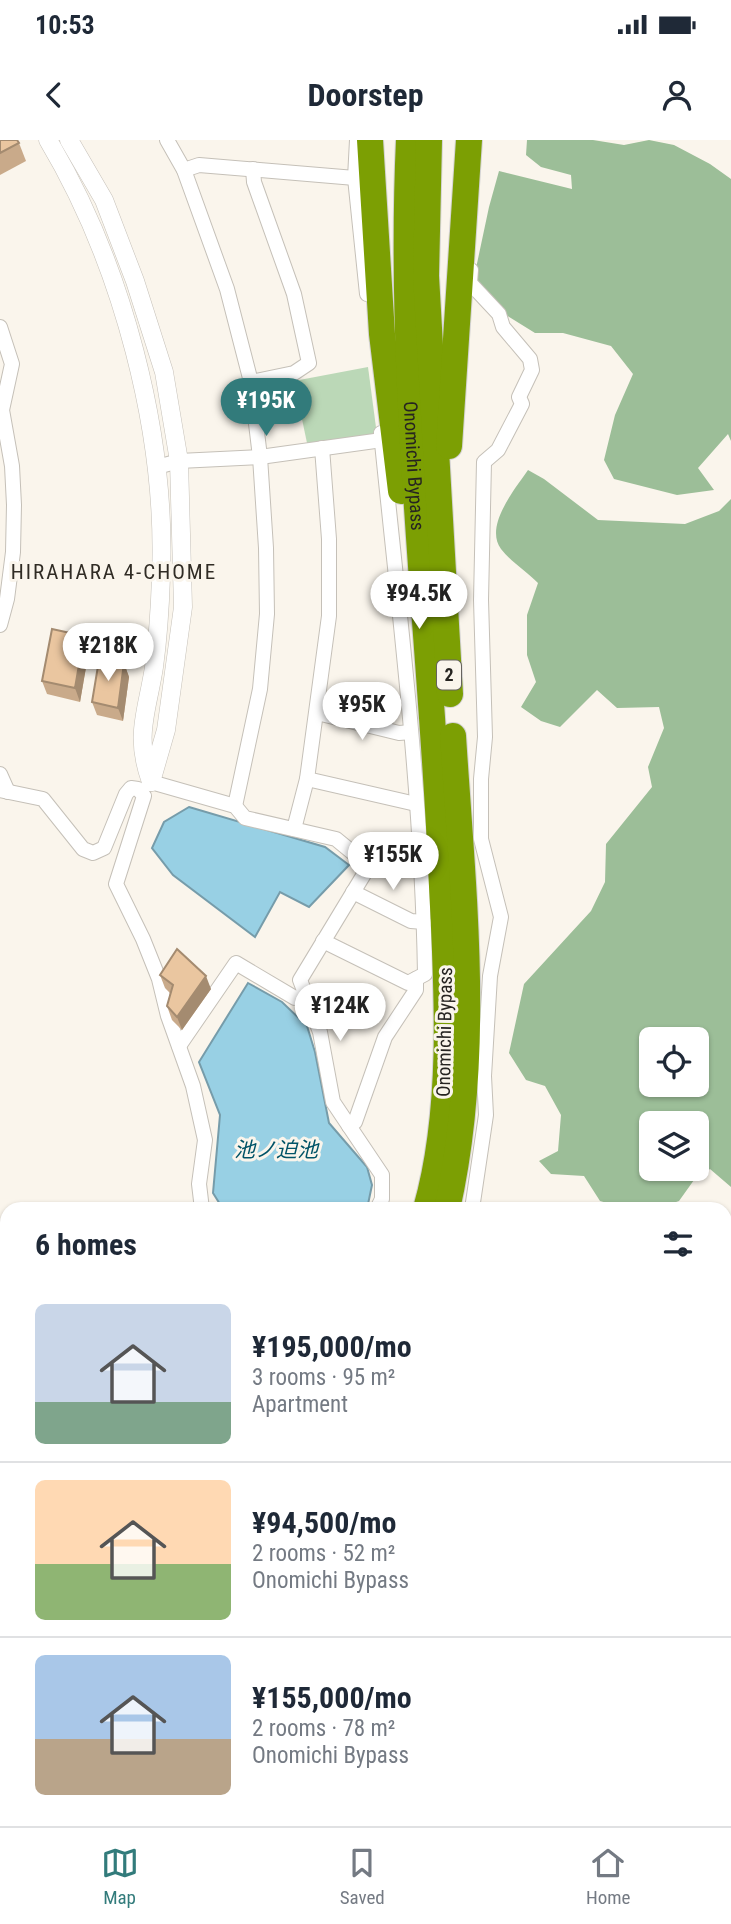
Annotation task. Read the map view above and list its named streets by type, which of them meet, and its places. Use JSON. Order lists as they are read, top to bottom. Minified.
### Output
{"streets":{"highway":["Onomichi Bypass","2"]},"districts":["HIRAHARA 4-CHOME"],"water":["池ノ迫池"],"page":{"status":"10:53","header":"Doorstep","price":["¥195K","¥94.5K","¥218K","¥95K","¥155K","¥124K"],"heading":"6 homes","list":[{"name":"¥195,000/mo","note":"3 rooms · 95 m² · Apartment"},{"name":"¥94,500/mo","note":"2 rooms · 52 m² · Onomichi Bypass"},{"name":"¥155,000/mo","note":"2 rooms · 78 m² · Onomichi Bypass"}],"tabs":["Map","Saved","Home"]}}
